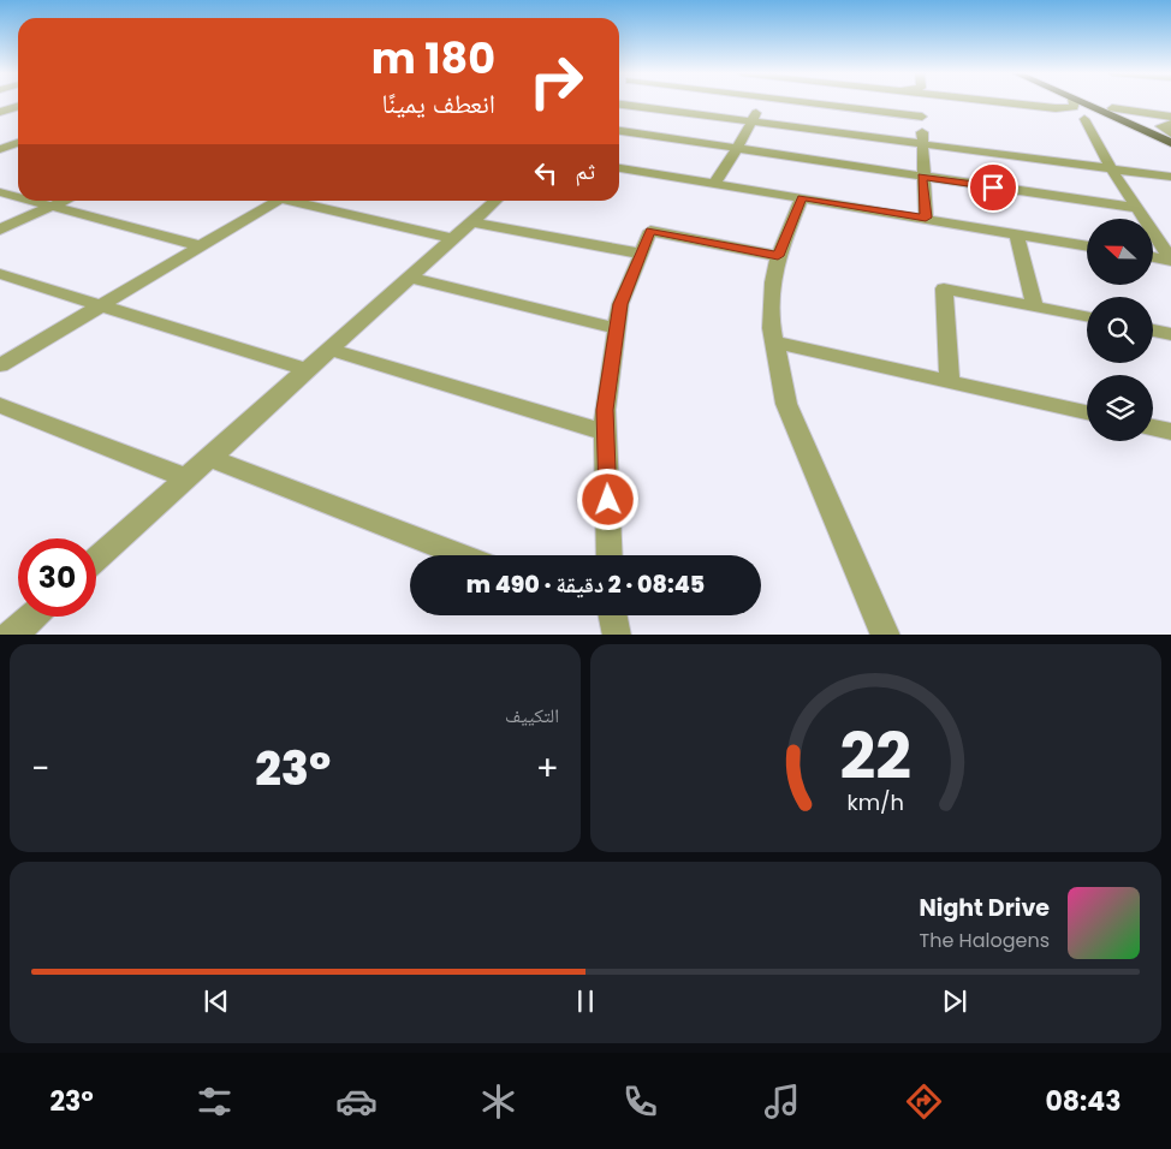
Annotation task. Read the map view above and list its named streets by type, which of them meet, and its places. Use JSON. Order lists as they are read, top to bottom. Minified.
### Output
{"north":"left","page":{"turn":["180 m","انعطف يمينًا"],"then":"ثم","limit":"30","trip":"08:45 · 2 دقيقة · 490 m","tile":"التكييف","heat":["−","23°","+"],"song":["Night Drive","The Halogens"],"tabs":["08:43","23°"],"gauge":["22","km/h"]}}
